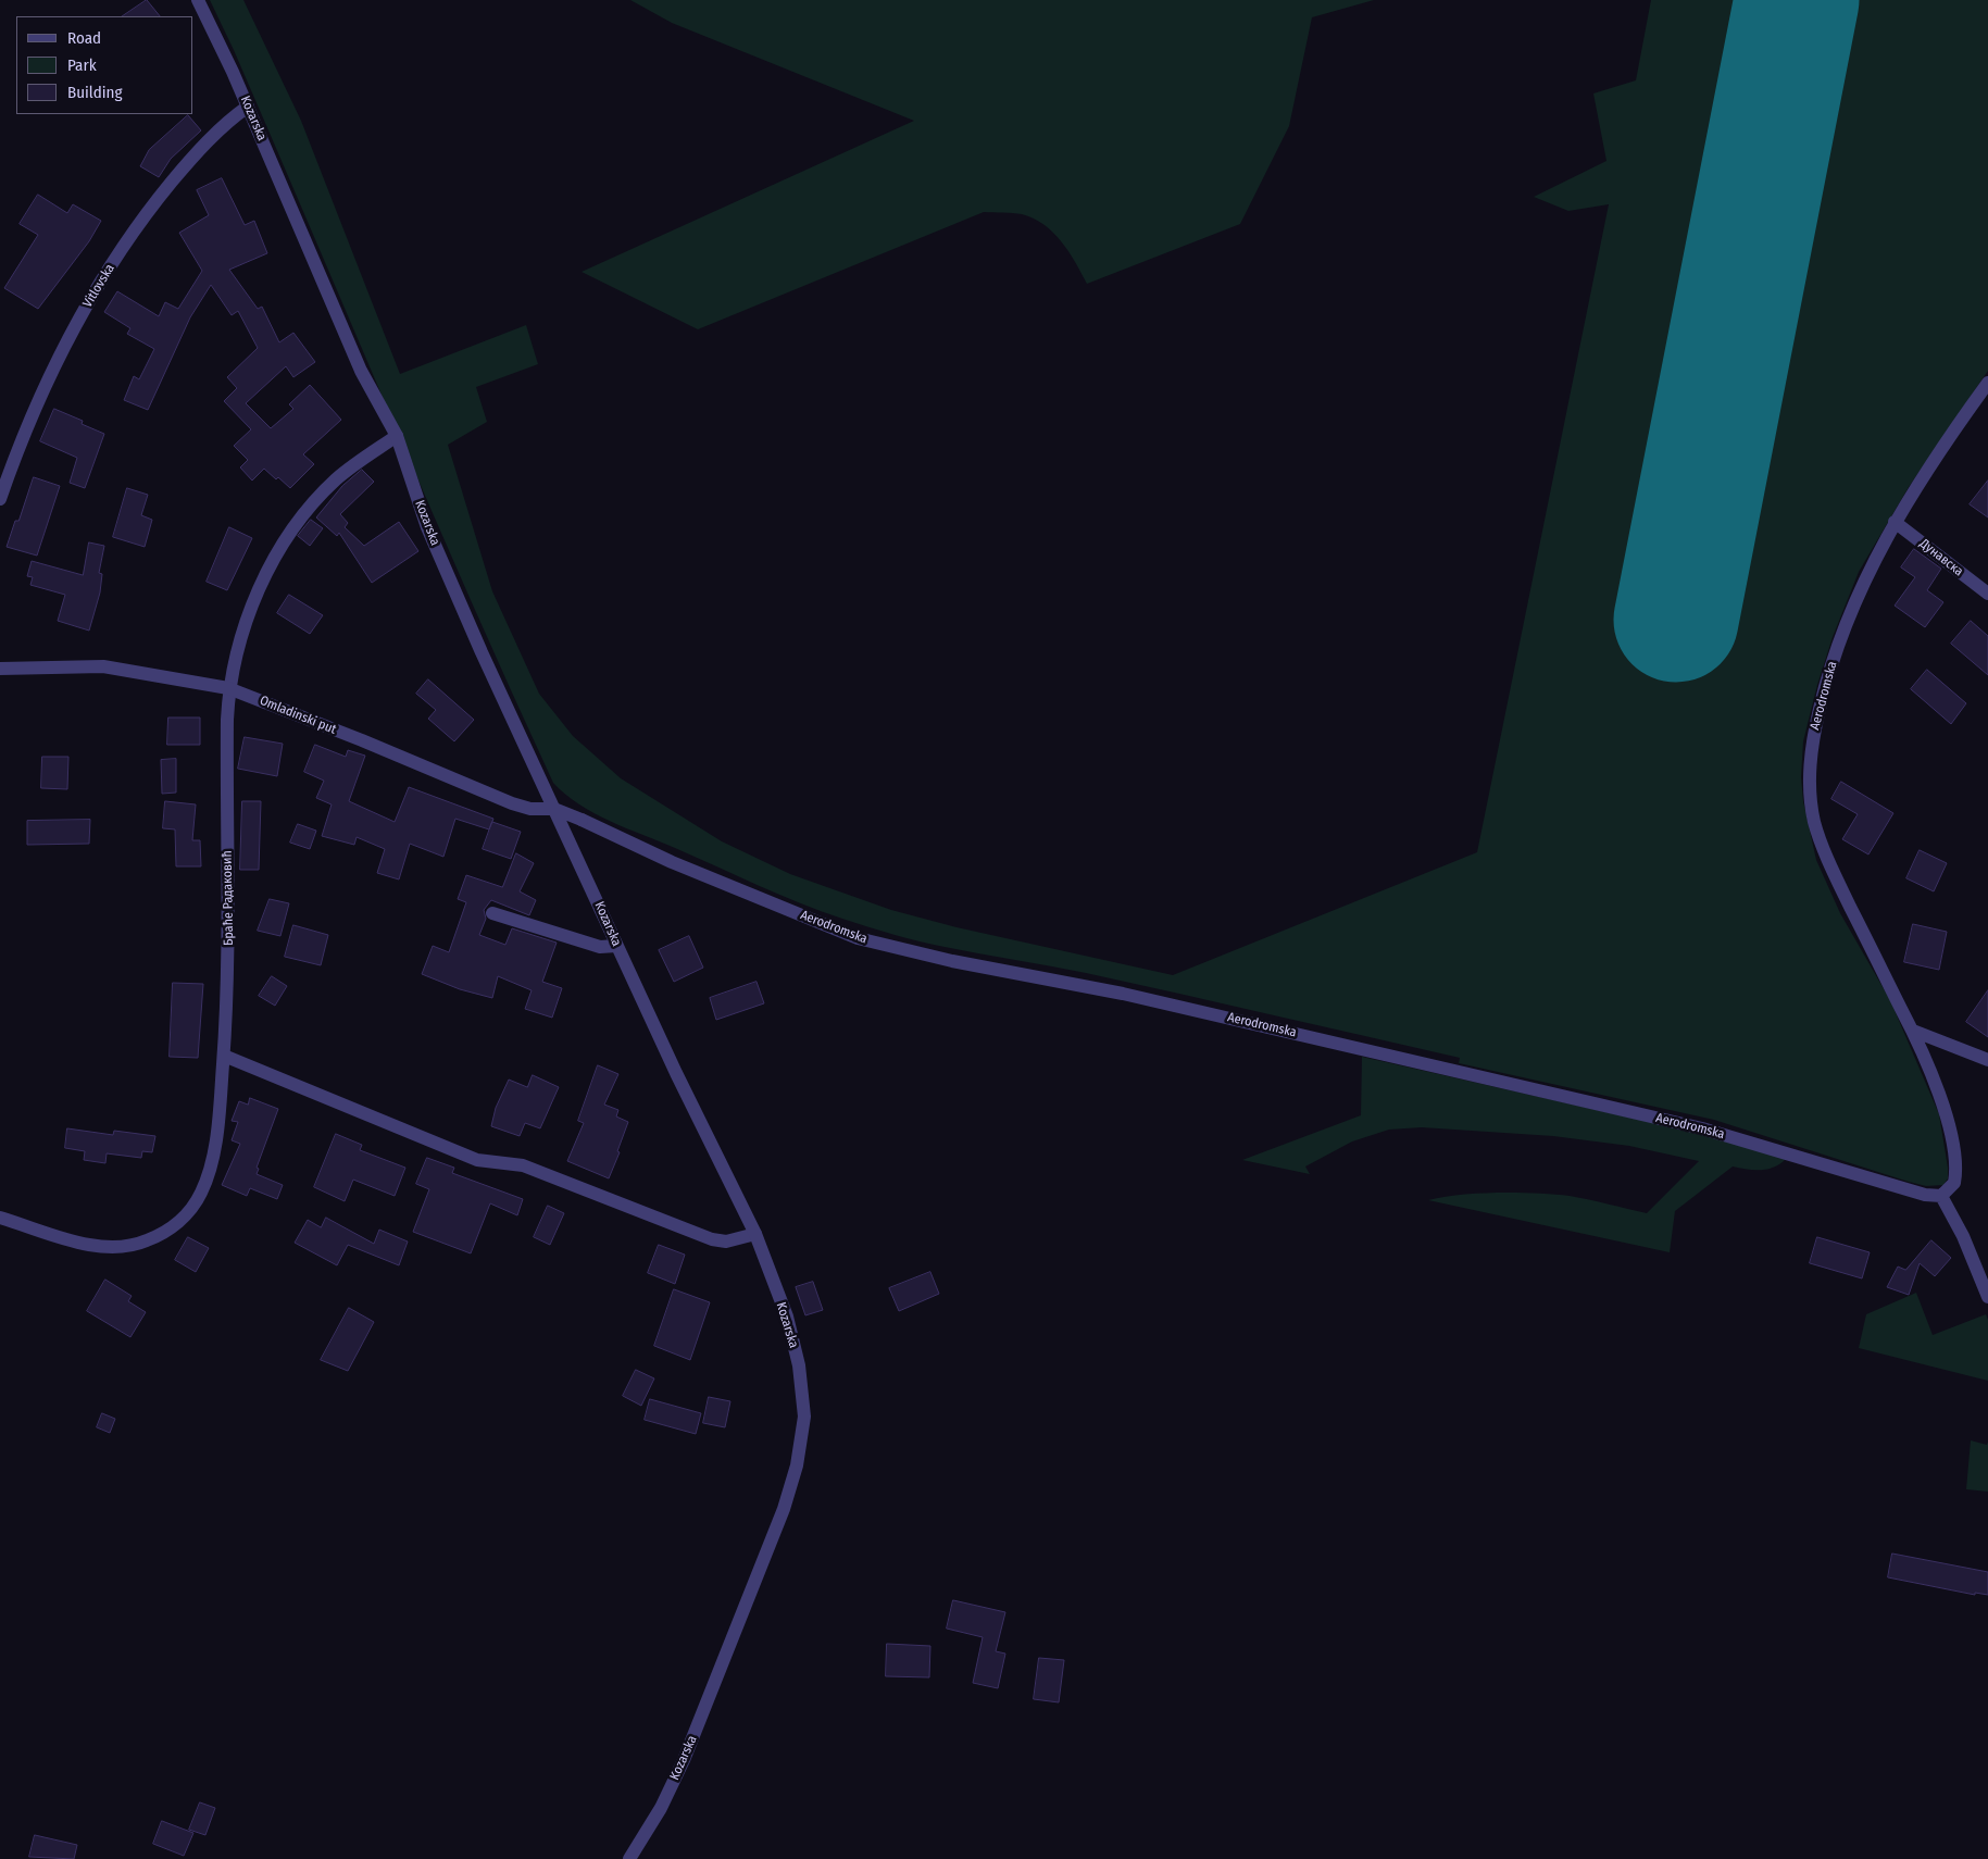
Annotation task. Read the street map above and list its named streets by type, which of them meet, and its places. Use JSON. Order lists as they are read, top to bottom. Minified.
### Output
{"streets":{"street":["Kozarska","Vitlovska","Дунавска","Aerodromska","Omladinski put","Браће Радаковић"]},"crossings":[["Kozarska","Vitlovska"],["Kozarska","Omladinski put"],["Kozarska","Браће Радаковић"],["Дунавска","Aerodromska"],["Aerodromska","Omladinski put"],["Omladinski put","Браће Радаковић"]],"legend":["Road","Park","Building"]}
